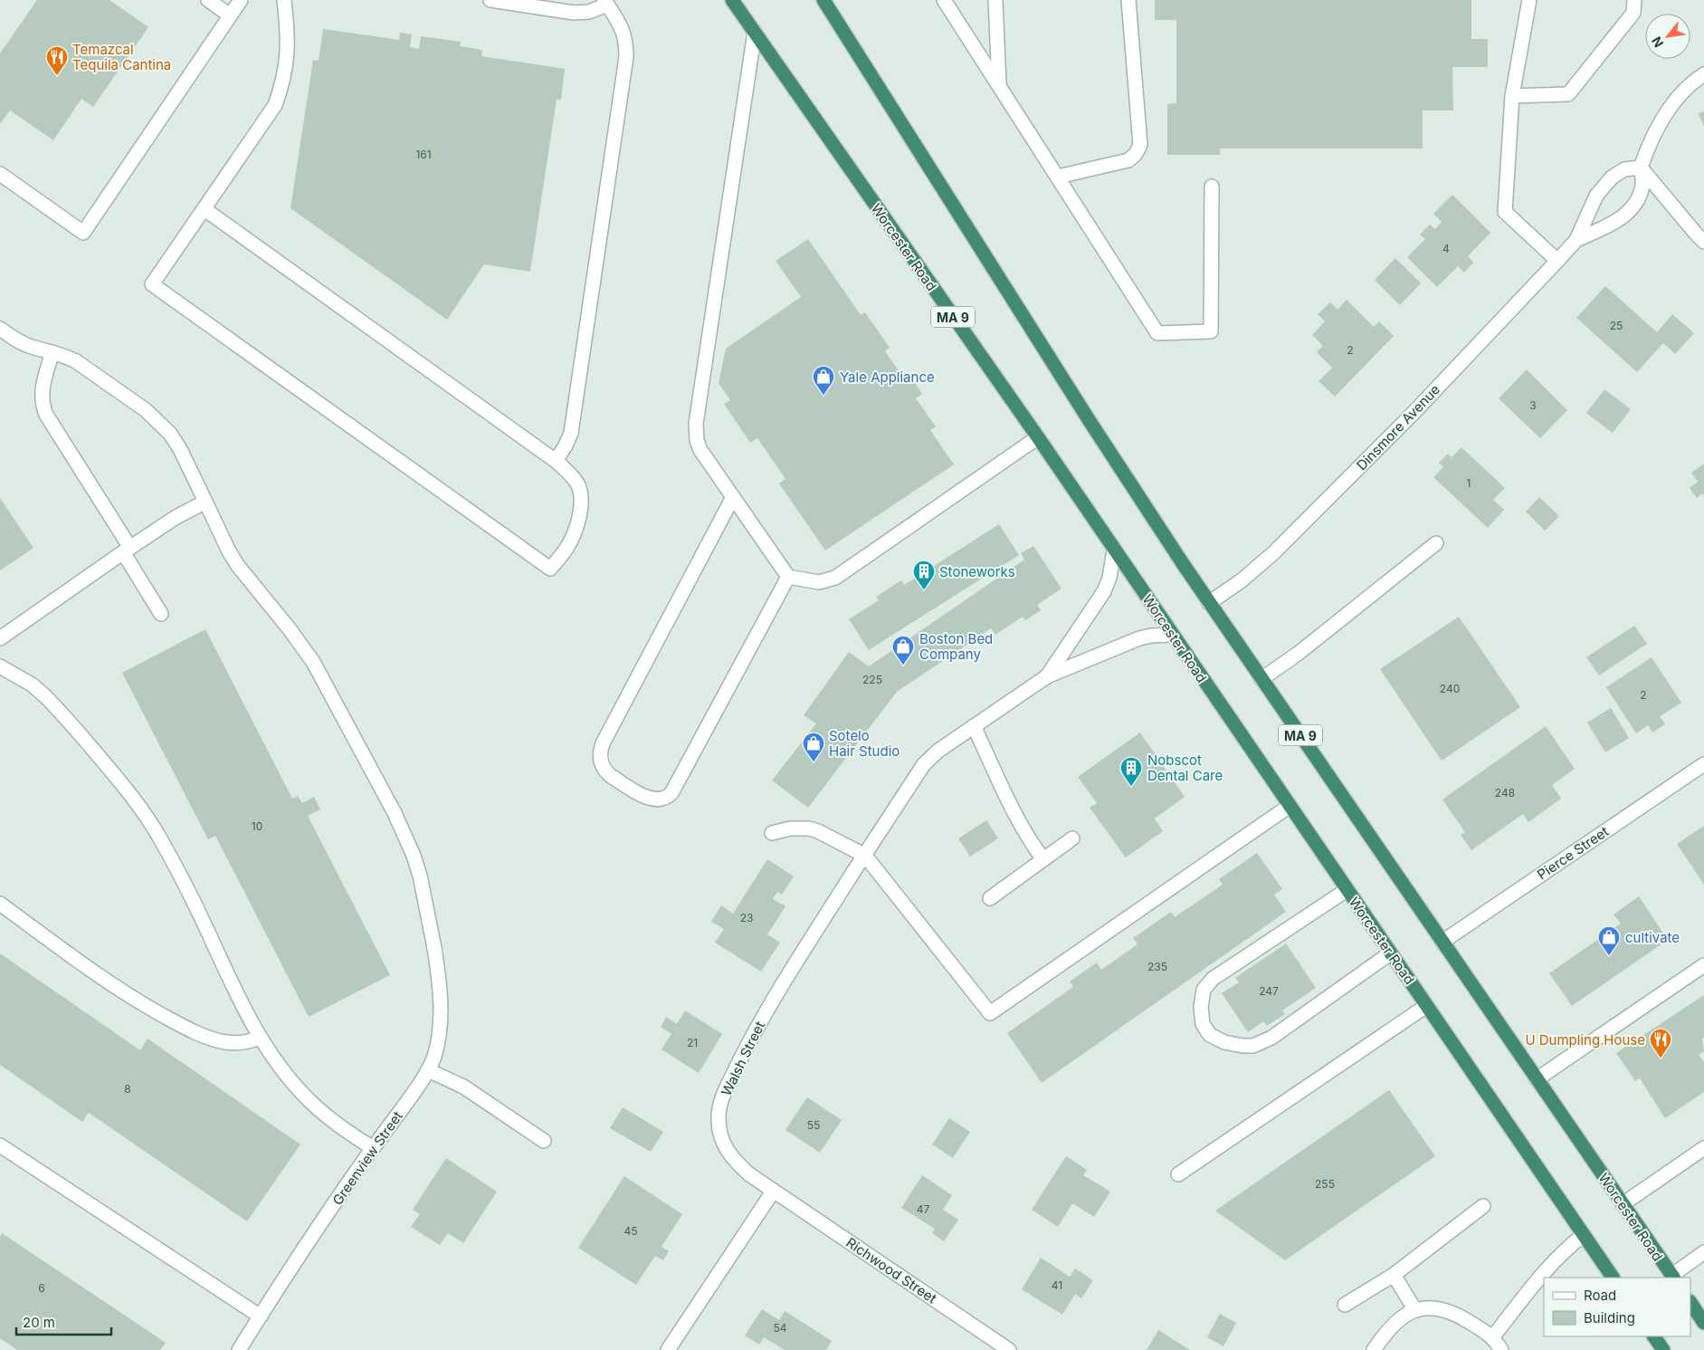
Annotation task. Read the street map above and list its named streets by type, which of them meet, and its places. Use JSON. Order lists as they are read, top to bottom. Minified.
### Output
{"streets":{"highway":["Worcester Road","MA 9"],"street":["Dinsmore Avenue","Pierce Street","Walsh Street","Greenview Street","Richwood Street"]},"crossings":[["Worcester Road","Dinsmore Avenue"],["Worcester Road","Pierce Street"],["Walsh Street","Richwood Street"]],"places":{"restaurant":["Temazcal Tequila Cantina","U Dumpling House"],"shop":["Yale Appliance","Boston Bed Company","Sotelo Hair Studio","cultivate"],"building":["Stoneworks","Nobscot Dental Care"]},"house_numbers":["161","4","25","2","3","1","225","240","2","248","10","23","235","247","21","8","55","255","47","45","41","6","54"],"legend":["Road","Building"],"scale_bar":"20 m","north":"bottom left"}
